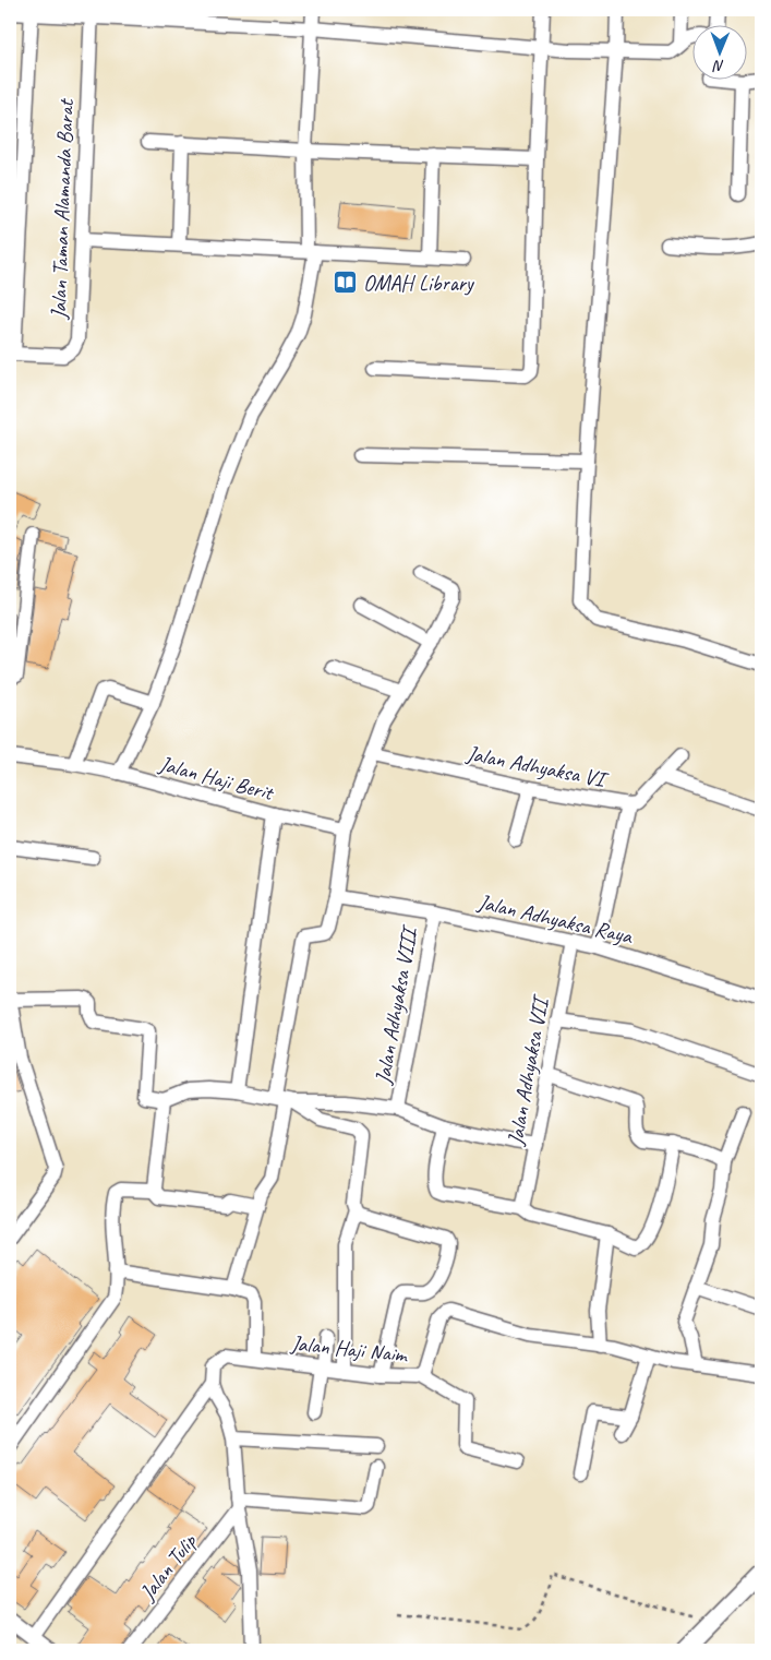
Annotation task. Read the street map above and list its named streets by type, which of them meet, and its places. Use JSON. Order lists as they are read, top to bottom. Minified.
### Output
{"streets":{"street":["Jalan Taman Alamanda Barat","Jalan Adhyaksa VI","Jalan Haji Berit","Jalan Adhyaksa Raya","Jalan Adhyaksa VIII","Jalan Adhyaksa VII","Jalan Haji Naim","Jalan Tulip"]},"crossings":[["Jalan Adhyaksa VI","Jalan Adhyaksa Raya"],["Jalan Adhyaksa Raya","Jalan Adhyaksa VIII"],["Jalan Adhyaksa Raya","Jalan Adhyaksa VII"]],"places":{"library":["OMAH Library"]},"north":"bottom"}
